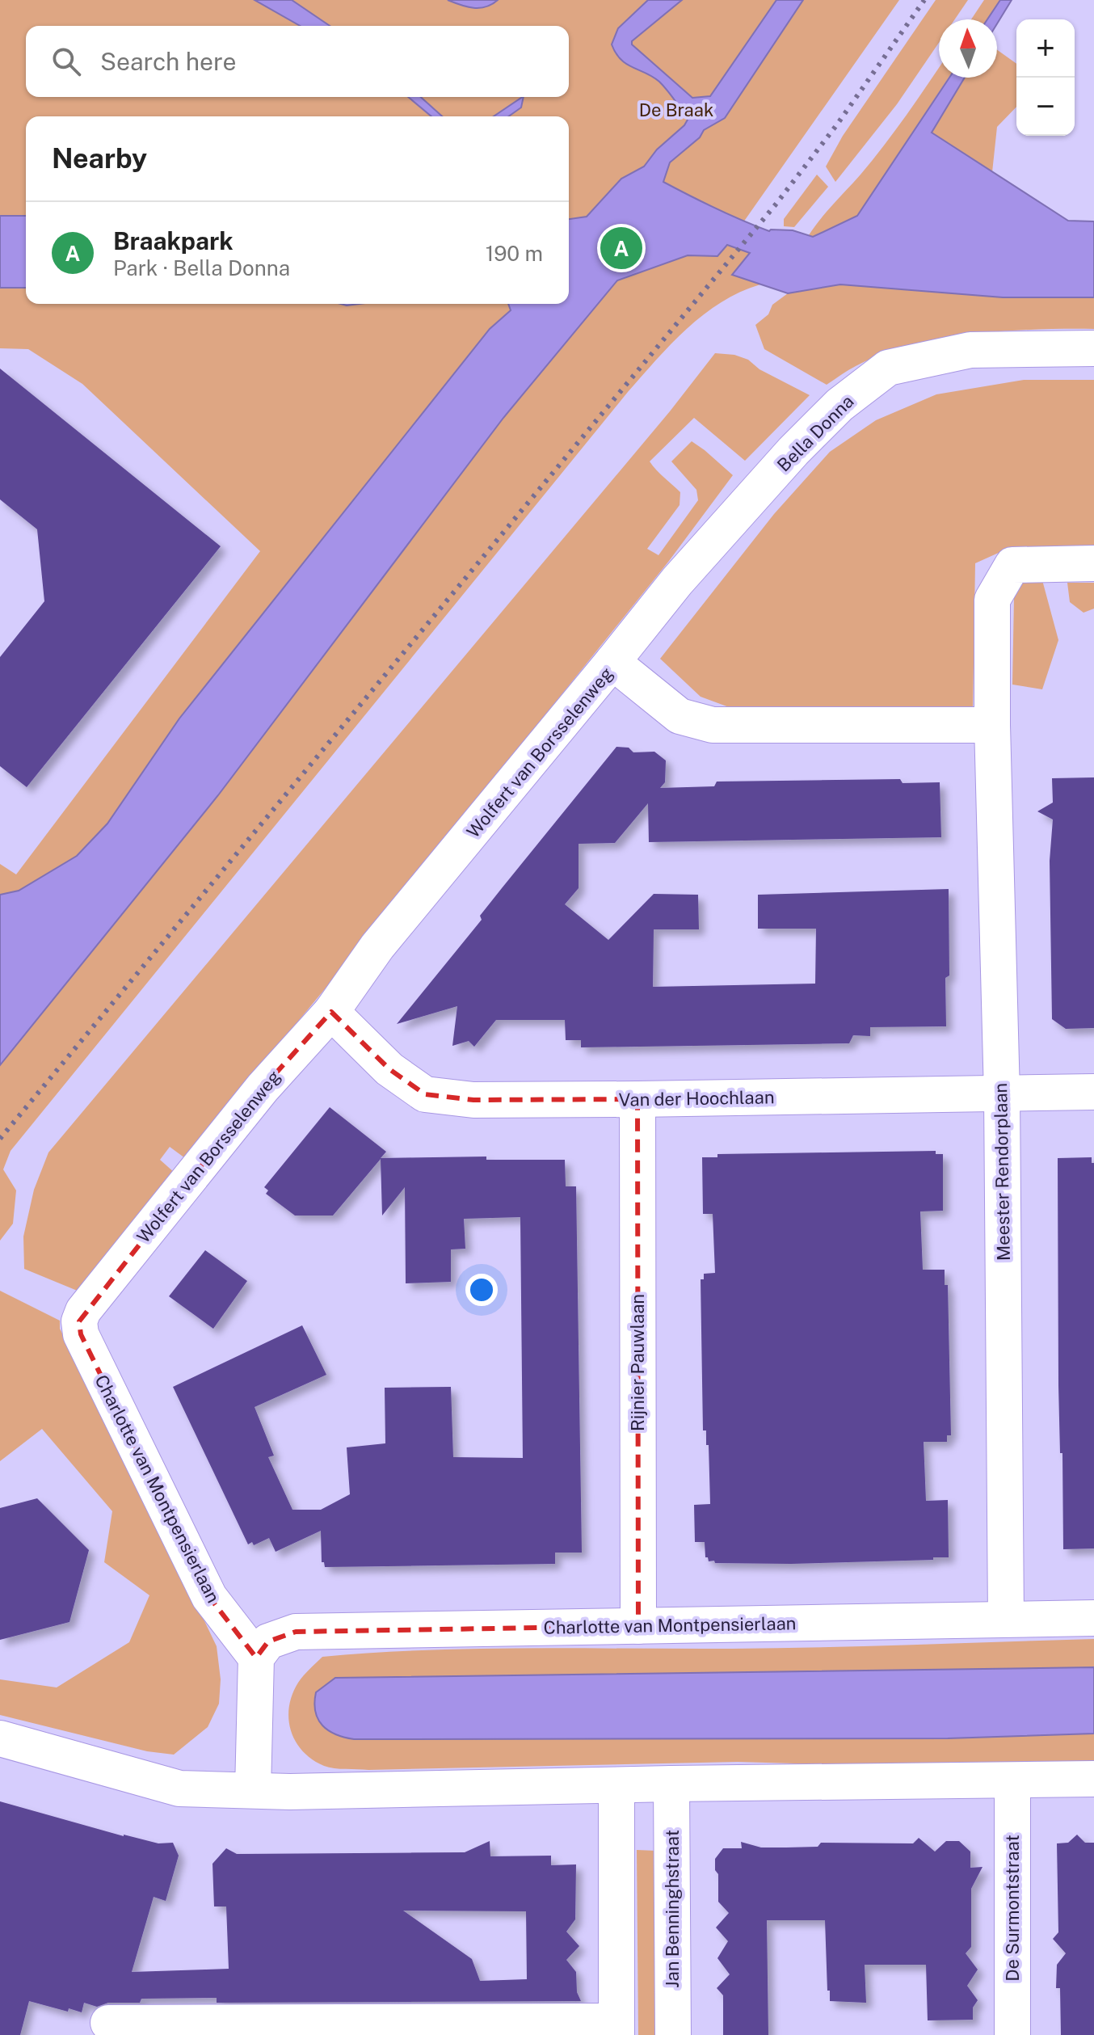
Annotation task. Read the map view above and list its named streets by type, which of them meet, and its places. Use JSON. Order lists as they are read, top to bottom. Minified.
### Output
{"streets":{"street":["Bella Donna","Wolfert van Borsselenweg","Van der Hoochlaan","Meester Rendorplaan","Rijnier Pauwlaan","Charlotte van Montpensierlaan","De Surmontstraat","Jan Benninghstraat"]},"crossings":[["Bella Donna","Wolfert van Borsselenweg"],["Wolfert van Borsselenweg","Van der Hoochlaan"],["Wolfert van Borsselenweg","Meester Rendorplaan"],["Wolfert van Borsselenweg","Charlotte van Montpensierlaan"],["Van der Hoochlaan","Meester Rendorplaan"],["Van der Hoochlaan","Rijnier Pauwlaan"],["Meester Rendorplaan","Charlotte van Montpensierlaan"],["Rijnier Pauwlaan","Charlotte van Montpensierlaan"]],"parks":["De Braak"],"north":"top","page":{"map_buttons":["+","−"],"search":"Search here","heading":"Nearby","list":[{"mark":"A","name":"Braakpark","note":"Park · Bella Donna","value":"190 m"}],"pins":"A"}}
